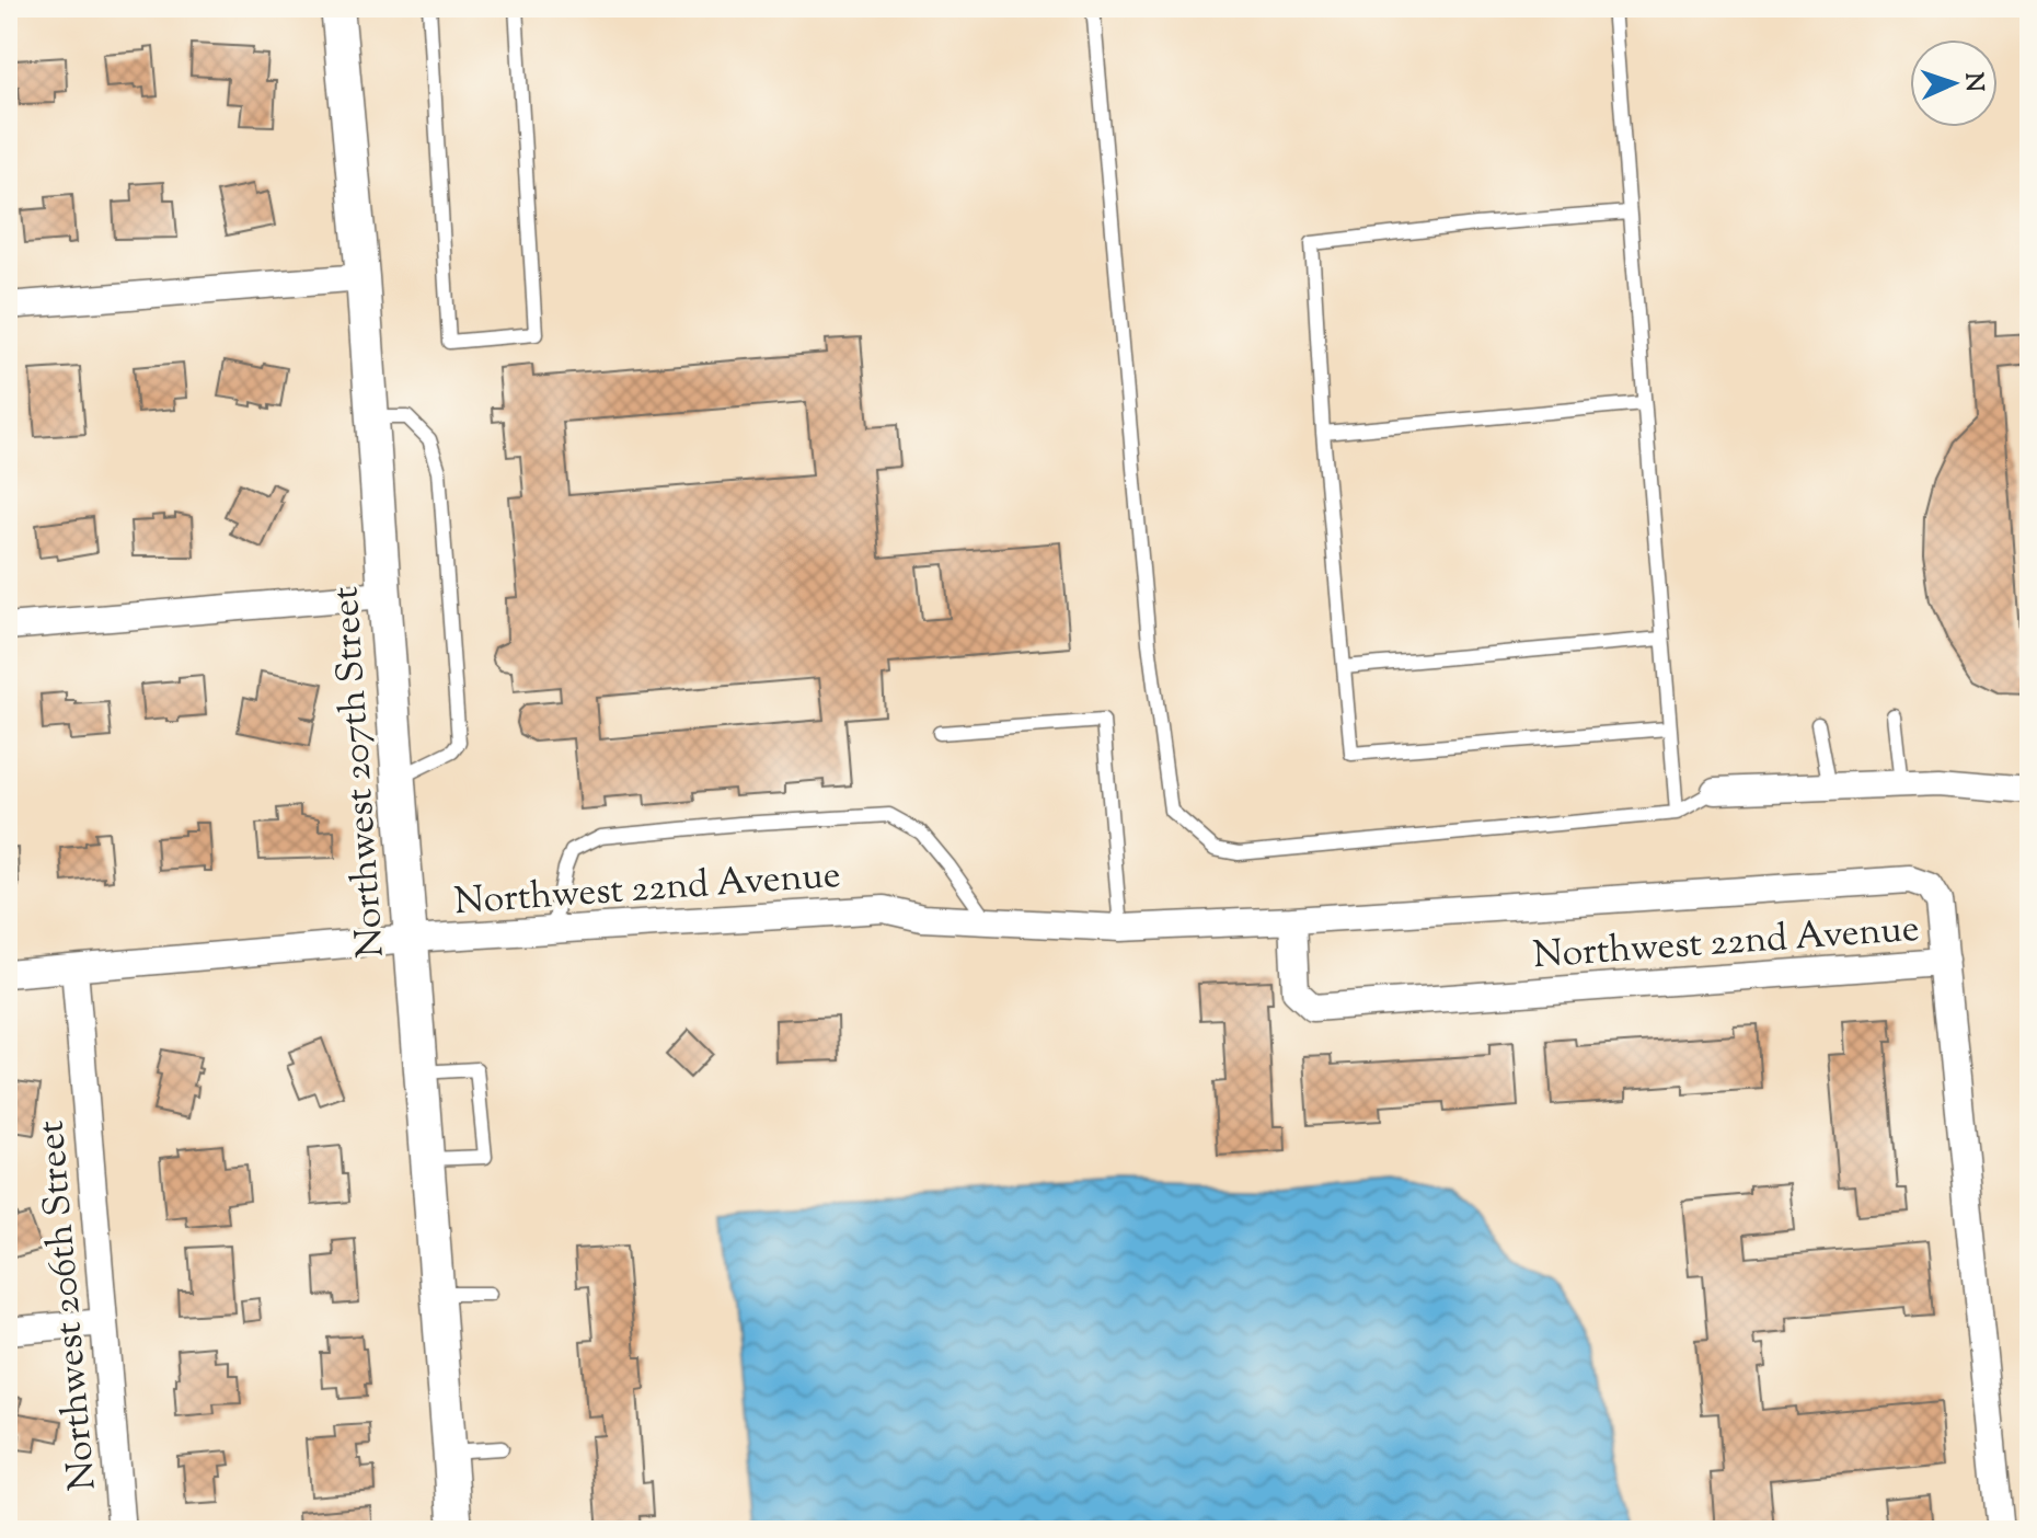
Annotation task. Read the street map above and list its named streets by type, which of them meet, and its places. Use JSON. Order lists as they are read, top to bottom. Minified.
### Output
{"streets":{"street":["Northwest 207th Street","Northwest 22nd Avenue","Northwest 206th Street"]},"crossings":[["Northwest 207th Street","Northwest 22nd Avenue"],["Northwest 22nd Avenue","Northwest 206th Street"]],"north":"right"}
